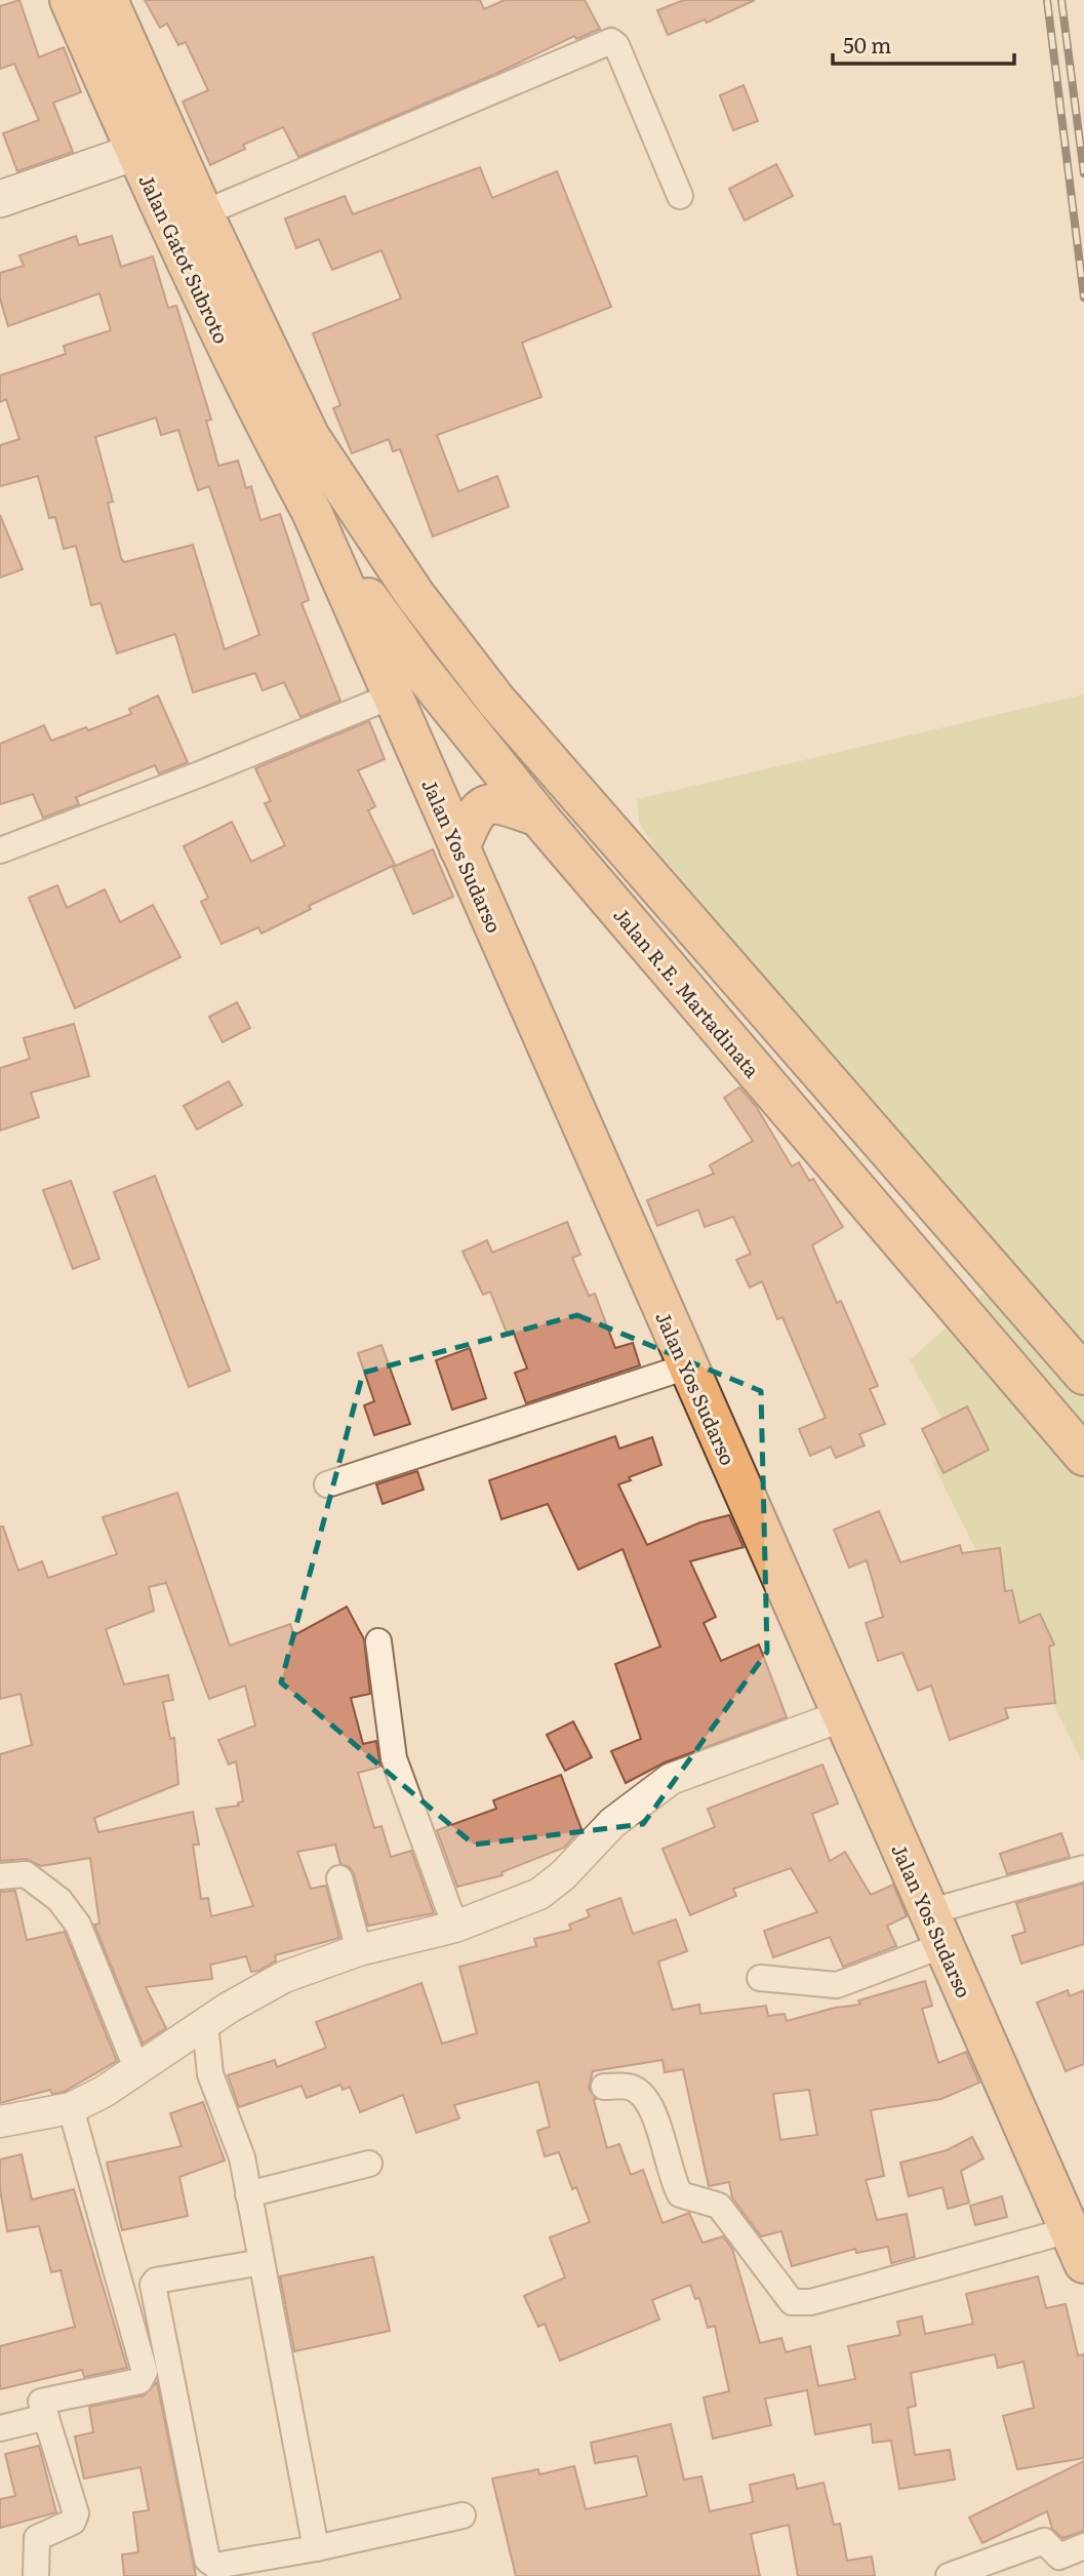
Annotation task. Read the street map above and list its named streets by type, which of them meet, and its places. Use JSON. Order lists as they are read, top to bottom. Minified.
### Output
{"streets":{"highway":["Jalan Gatot Subroto","Jalan Yos Sudarso","Jalan R.E. Martadinata"]},"crossings":[["Jalan Gatot Subroto","Jalan Yos Sudarso"],["Jalan Gatot Subroto","Jalan R.E. Martadinata"],["Jalan Yos Sudarso","Jalan R.E. Martadinata"]],"scale_bar":"50 m"}
